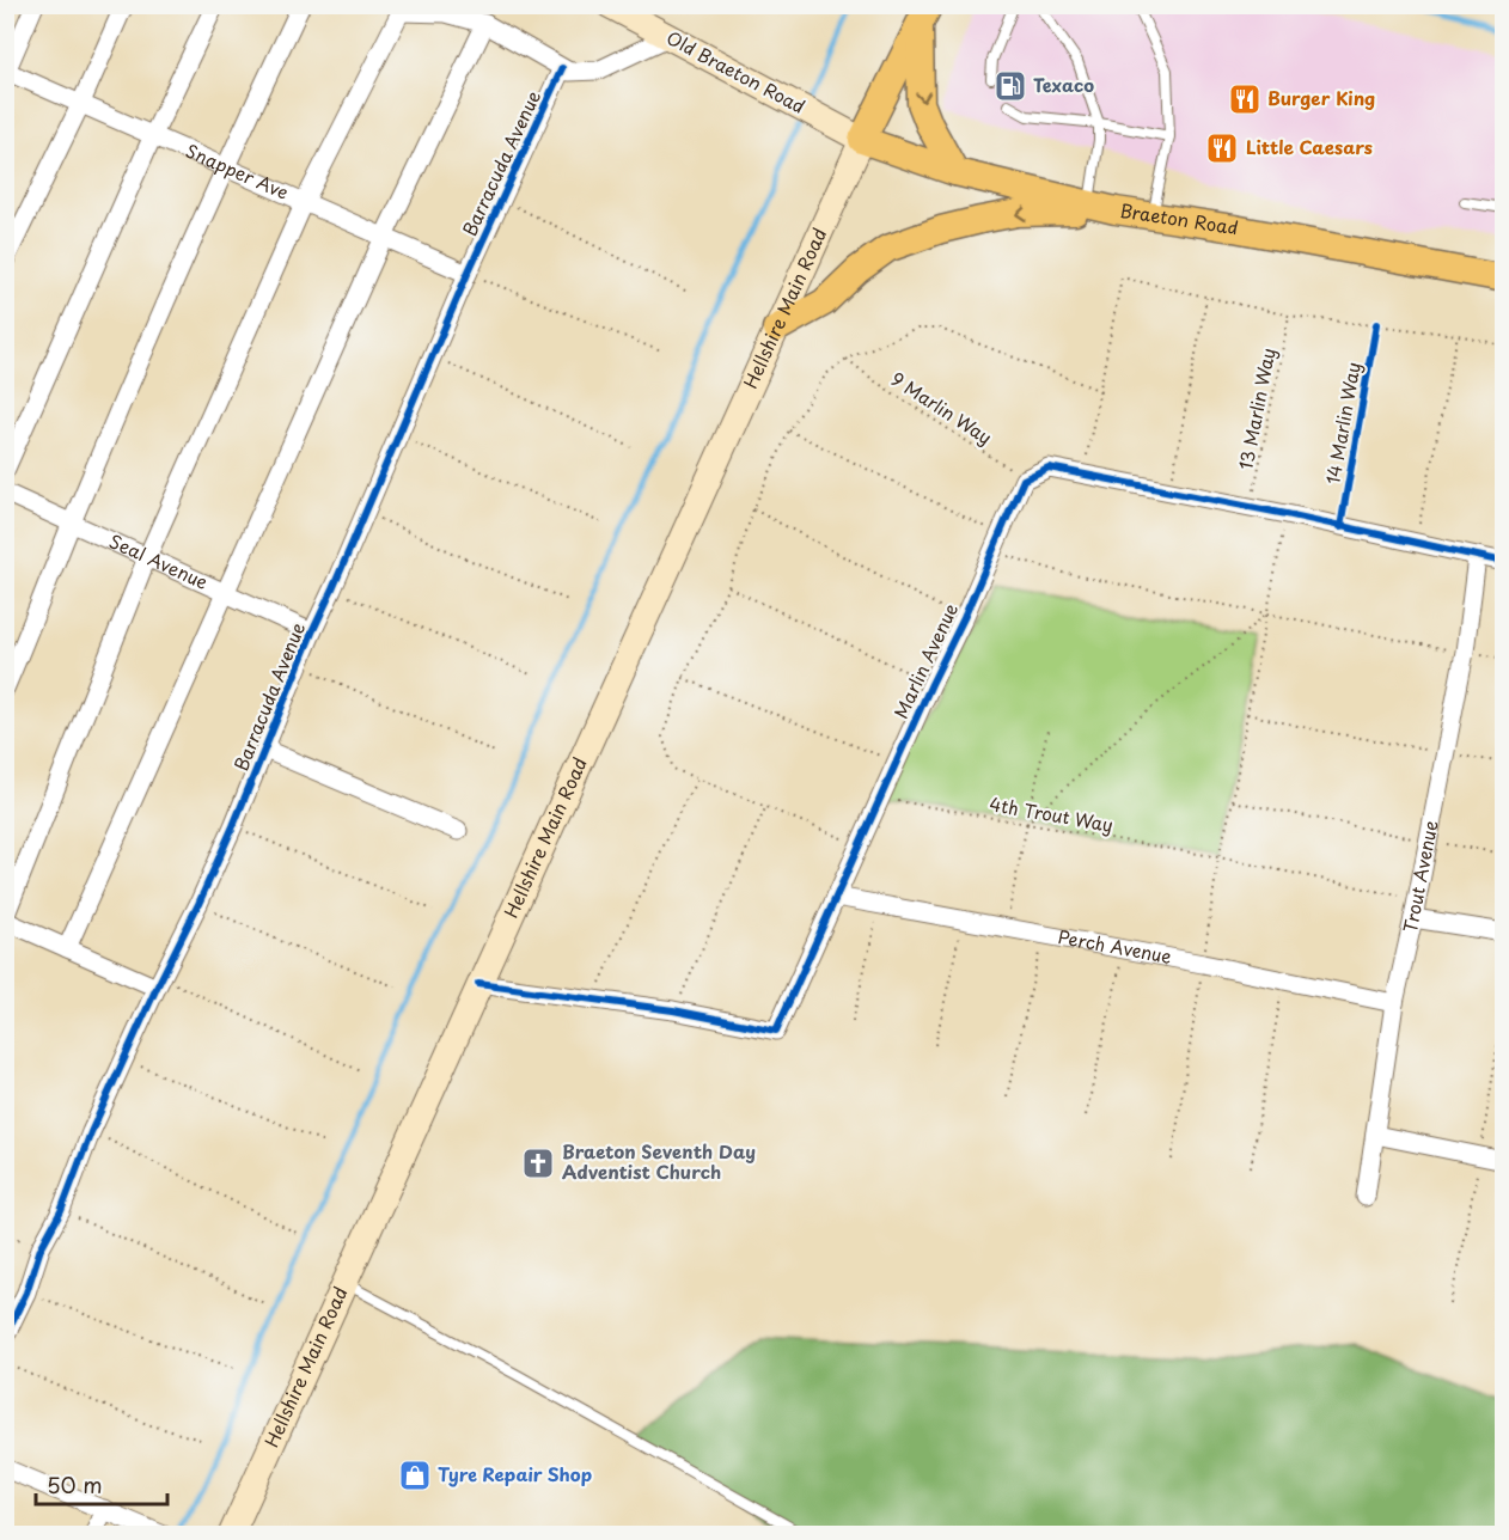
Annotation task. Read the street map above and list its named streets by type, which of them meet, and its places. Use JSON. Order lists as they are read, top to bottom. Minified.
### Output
{"streets":{"main road":["Old Braeton Road","Braeton Road","Hellshire Main Road"],"street":["Barracuda Avenue","Snapper Ave","Seal Avenue","Marlin Avenue","Trout Avenue","Perch Avenue"],"path":["9 Marlin Way","13 Marlin Way","4th Trout Way"],"cycle path":["14 Marlin Way"]},"crossings":[["Old Braeton Road","Braeton Road"],["Old Braeton Road","Hellshire Main Road"],["Barracuda Avenue","Snapper Ave"],["Barracuda Avenue","Seal Avenue"],["Braeton Road","Hellshire Main Road"],["Hellshire Main Road","Marlin Avenue"],["9 Marlin Way","Marlin Avenue"],["Marlin Avenue","4th Trout Way"],["Marlin Avenue","Perch Avenue"],["4th Trout Way","Trout Avenue"],["Trout Avenue","Perch Avenue"]],"places":{"fuel station":["Texaco"],"restaurant":["Burger King","Little Caesars"],"church":["Braeton Seventh Day Adventist Church"],"shop":["Tyre Repair Shop"]},"scale_bar":"50 m"}
